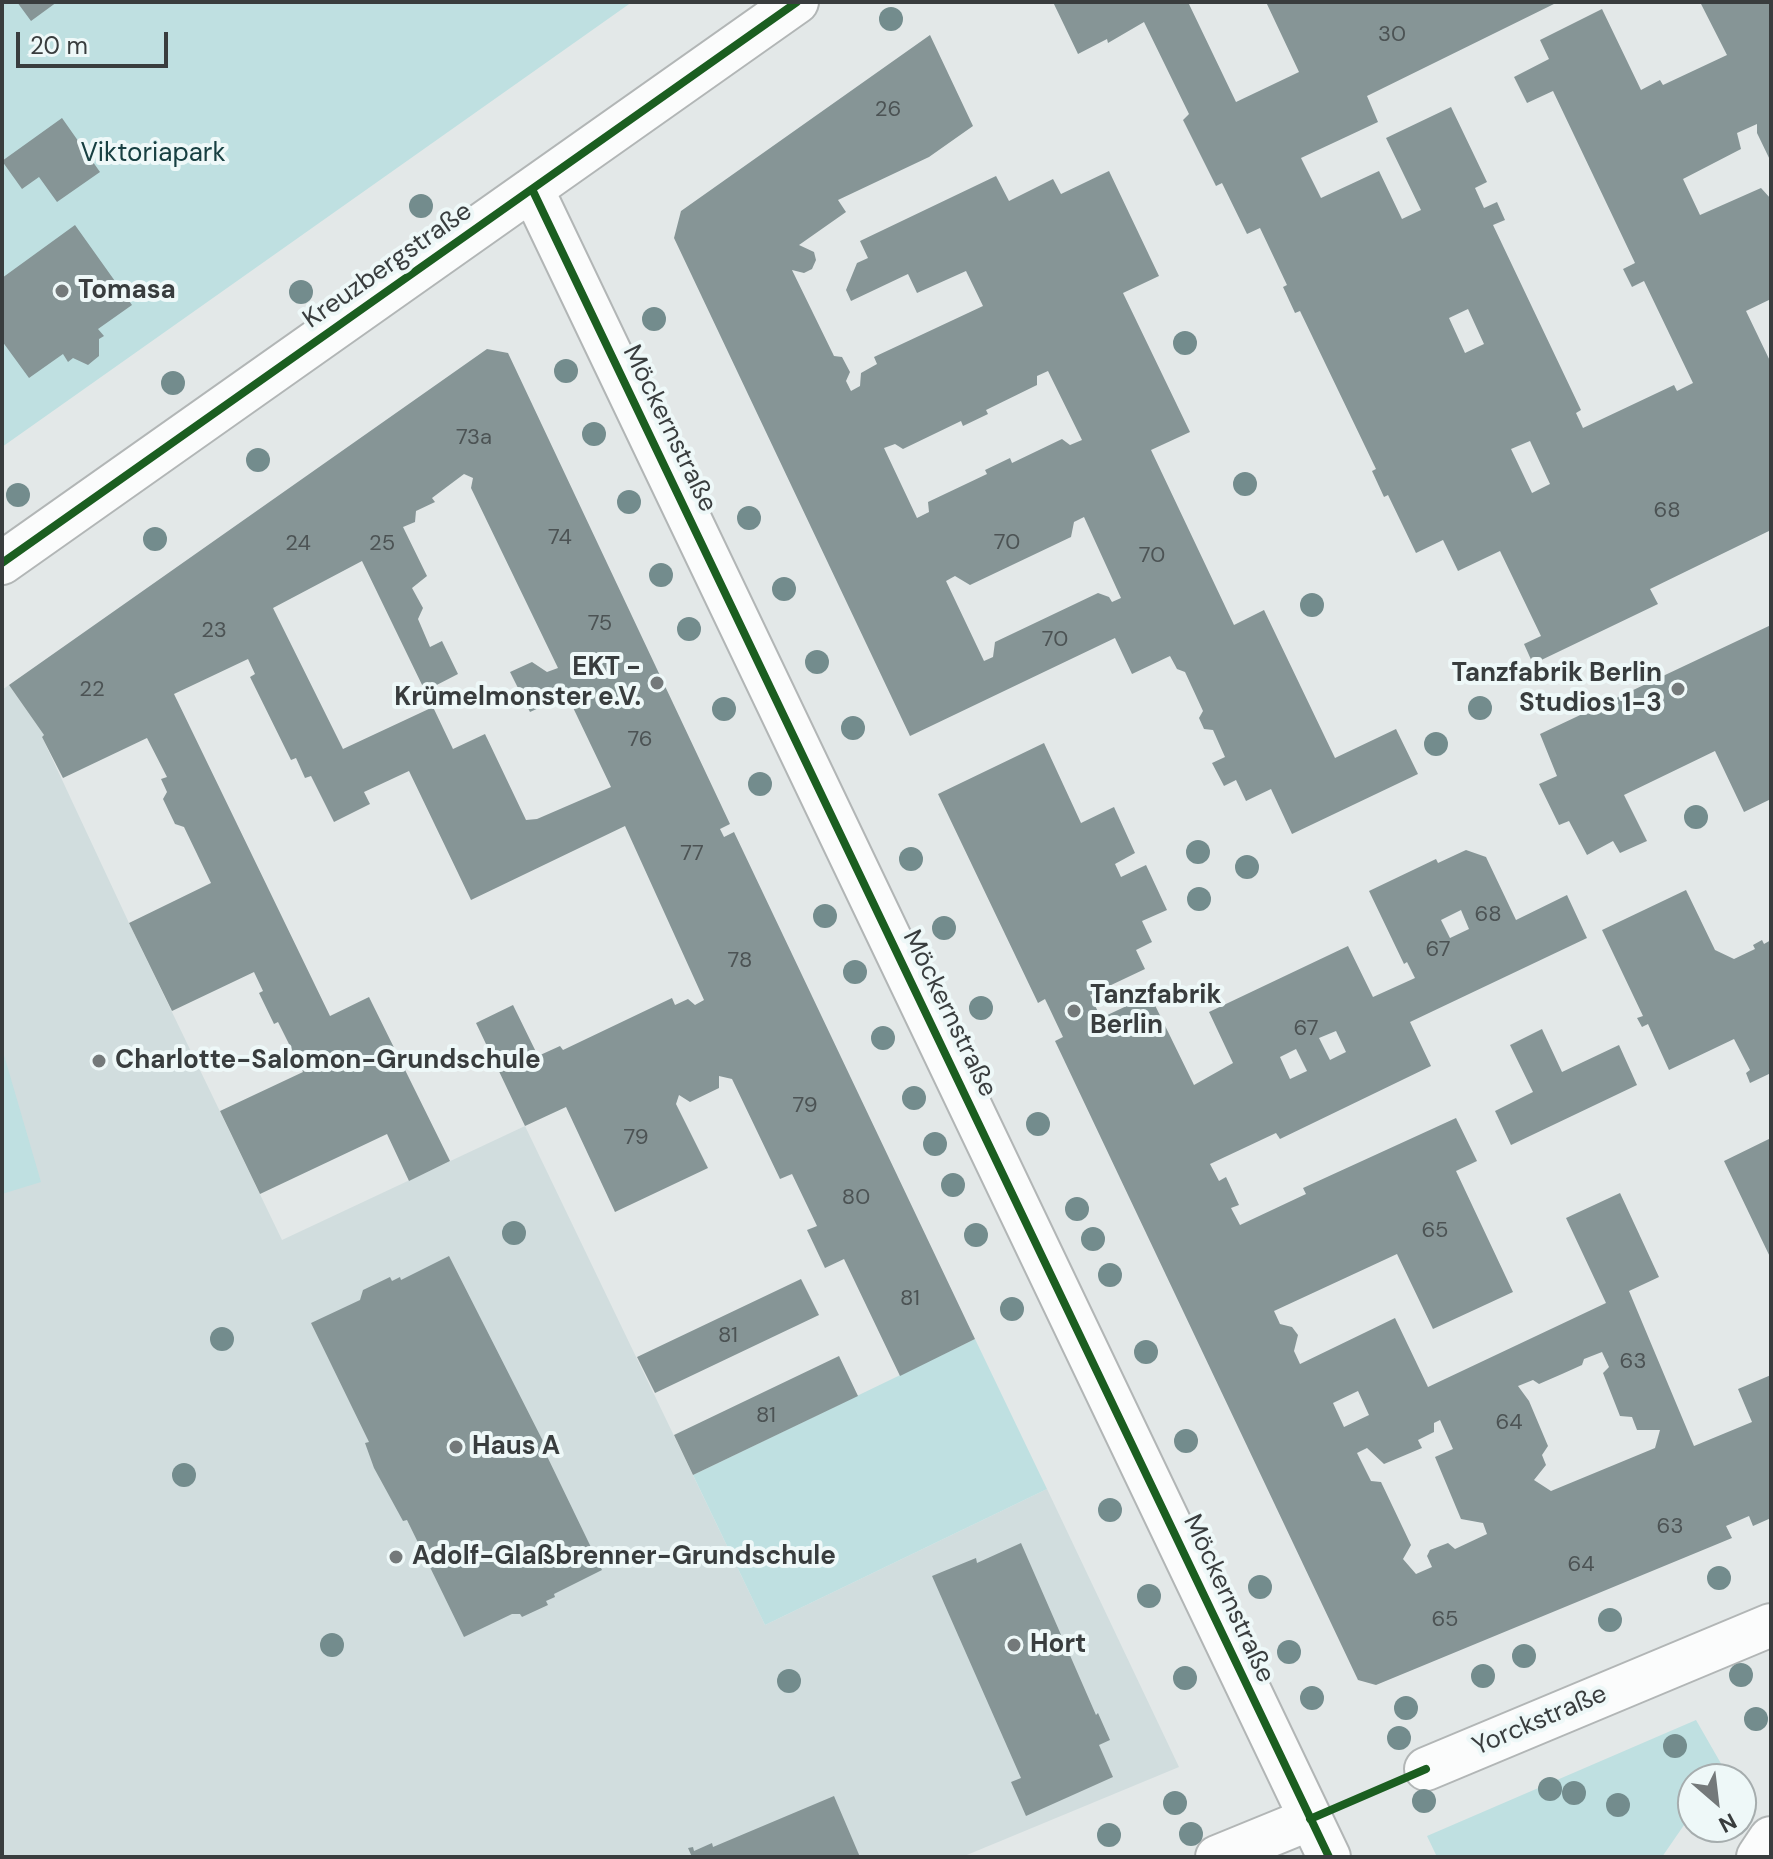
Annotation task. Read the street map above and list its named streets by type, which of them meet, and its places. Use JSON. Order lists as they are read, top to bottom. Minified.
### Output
{"streets":{"street":["Kreuzbergstraße","Möckernstraße","Yorckstraße"]},"crossings":[["Kreuzbergstraße","Möckernstraße"]],"parks":["Viktoriapark"],"places":["Tomasa","EKT - Krümelmonster e.V.","Tanzfabrik Berlin Studios 1-3","Tanzfabrik Berlin","Charlotte-Salomon-Grundschule","Haus A","Adolf-Glaßbrenner-Grundschule","Hort"],"house_numbers":["30","26","73a","68","74","70","24","25","70","75","23","70","22","76","77","68","67","78","67","79","79","80","65","81","81","63","81","64","63","64","65"],"scale_bar":"20 m","north":"bottom right"}
